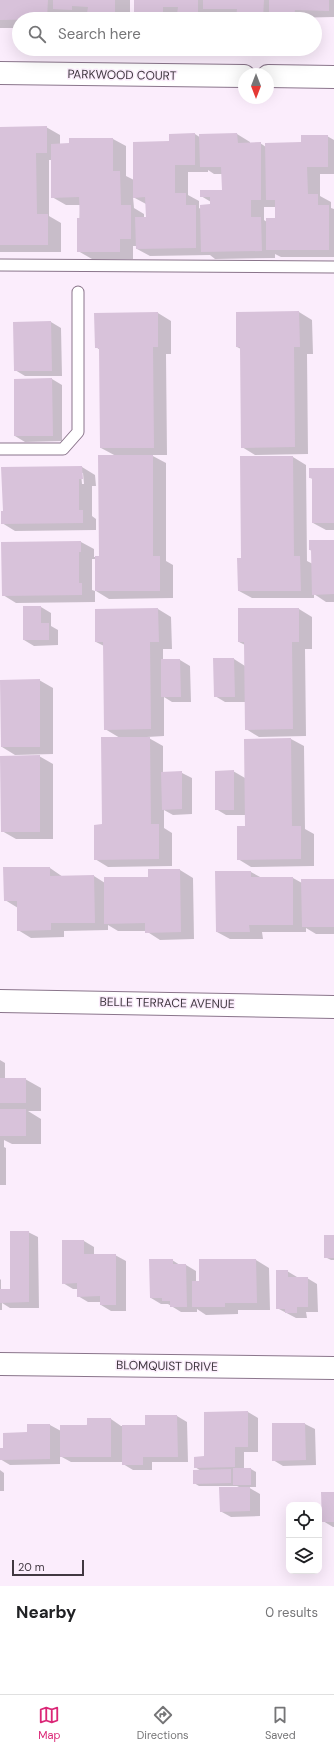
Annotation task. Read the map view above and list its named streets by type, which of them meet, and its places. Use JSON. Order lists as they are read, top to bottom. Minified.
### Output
{"streets":{"street":["PARKWOOD COURT","BELLE TERRACE AVENUE","BLOMQUIST DRIVE"]},"scale_bar":"20 m","north":"bottom","page":{"search":"Search here","scale":"20 m","heading":["Nearby","0 results"],"nav":["Map","Directions","Saved"]}}
